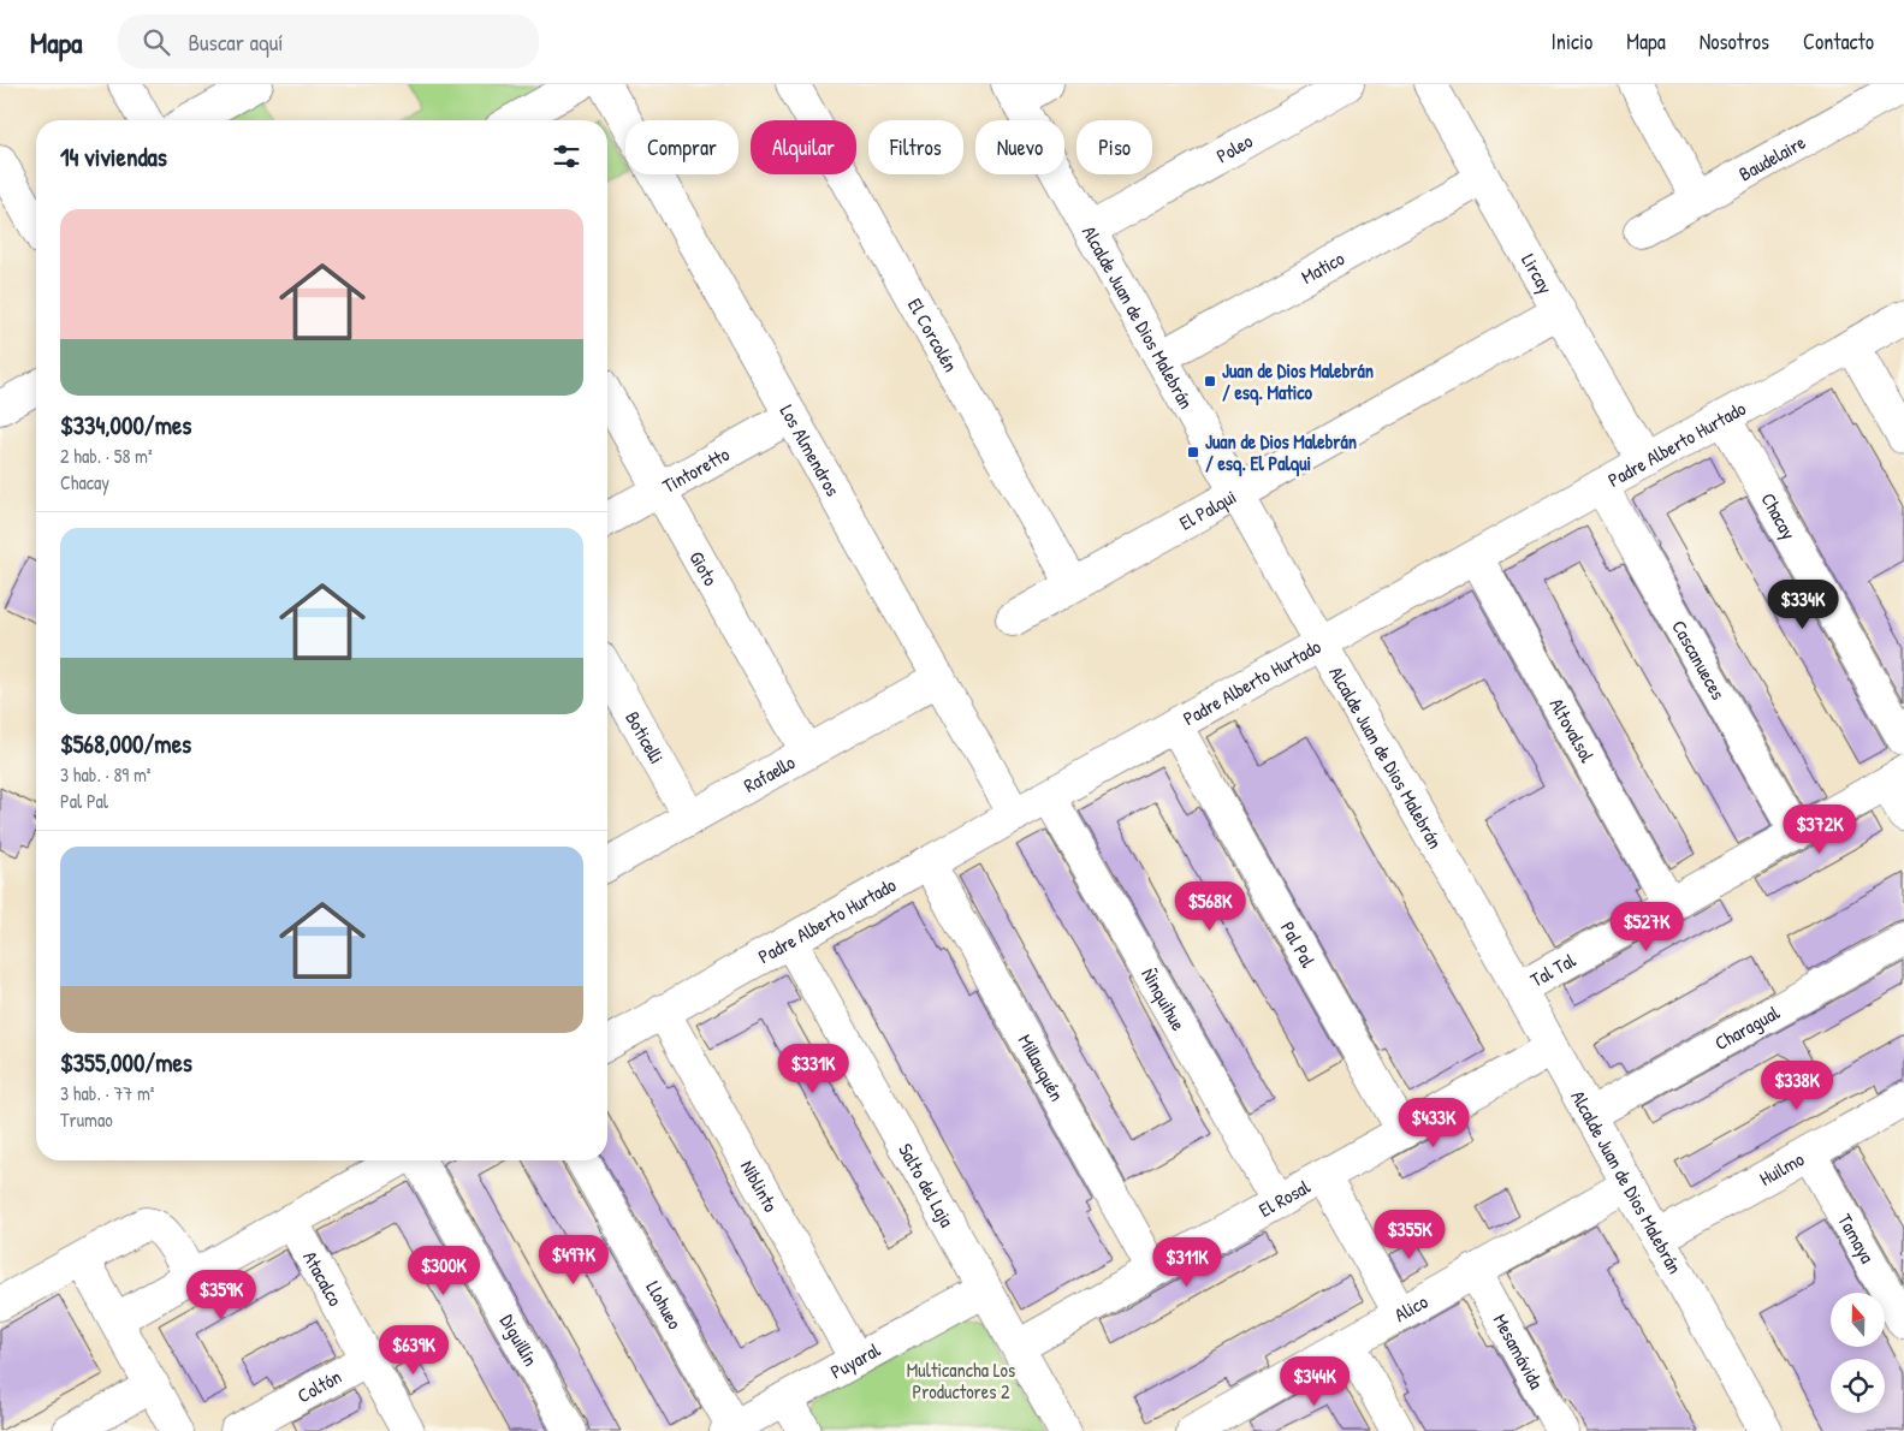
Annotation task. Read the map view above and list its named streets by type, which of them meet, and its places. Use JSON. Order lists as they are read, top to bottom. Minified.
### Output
{"streets":{"street":["Poleo","Baudelaire","Matico","Lircay","Alcalde Juan de Dios Malebrán","El Corcolén","Padre Alberto Hurtado","Los Almendros","Tintoretto","El Palqui","Chacay","Gioto","Cascanueces","Altovalsol","Boticelli","Rafaello","Pal Pal","Tal Tal","Ñinquihue","Charagual","Millauquén","Huilmo","Niblinto","Salto del Laja","El Rosal","Tamaya","Atacalco","Llohueo","Alico","Diguillín","Mesamávida","Puyaral","Coltón"]},"crossings":[["Poleo","Alcalde Juan de Dios Malebrán"],["Matico","Lircay"],["Matico","Alcalde Juan de Dios Malebrán"],["Lircay","Padre Alberto Hurtado"],["Lircay","El Palqui"],["Alcalde Juan de Dios Malebrán","Padre Alberto Hurtado"],["Alcalde Juan de Dios Malebrán","El Palqui"],["Alcalde Juan de Dios Malebrán","Tal Tal"],["Alcalde Juan de Dios Malebrán","Charagual"],["Alcalde Juan de Dios Malebrán","Huilmo"],["Alcalde Juan de Dios Malebrán","El Rosal"],["Alcalde Juan de Dios Malebrán","Alico"],["El Corcolén","El Palqui"],["Padre Alberto Hurtado","Los Almendros"],["Padre Alberto Hurtado","Chacay"],["Padre Alberto Hurtado","Cascanueces"],["Padre Alberto Hurtado","Altovalsol"],["Padre Alberto Hurtado","Pal Pal"],["Padre Alberto Hurtado","Ñinquihue"],["Padre Alberto Hurtado","Millauquén"],["Padre Alberto Hurtado","Niblinto"],["Padre Alberto Hurtado","Salto del Laja"],["Los Almendros","Tintoretto"],["Los Almendros","Rafaello"],["Tintoretto","Gioto"],["Gioto","Rafaello"],["Cascanueces","Tal Tal"],["Altovalsol","Tal Tal"],["Boticelli","Rafaello"],["Pal Pal","El Rosal"],["Ñinquihue","El Rosal"],["Millauquén","El Rosal"],["Huilmo","Tamaya"],["Niblinto","Puyaral"],["Salto del Laja","El Rosal"],["Salto del Laja","Puyaral"],["Atacalco","Coltón"],["Llohueo","Puyaral"],["Alico","Mesamávida"]],"parks":["Multicancha Los Productores 2"],"places":{"transit":["Juan de Dios Malebrán / esq. Matico","Juan de Dios Malebrán / esq. El Palqui"]},"north":"top","page":{"header":"Mapa","search":"Buscar aquí","nav":["Inicio","Mapa","Nosotros","Contacto"],"chip":["Comprar","Alquilar","Filtros","Nuevo","Piso"],"heading":"14 viviendas","list":[{"name":"$334,000/mes","note":"2 hab. · 58 m² · Chacay"},{"name":"$568,000/mes","note":"3 hab. · 89 m² · Pal Pal"},{"name":"$355,000/mes","note":"3 hab. · 77 m² · Trumao"}],"price":["$334K","$372K","$568K","$527K","$331K","$338K","$433K","$355K","$497K","$311K","$300K","$359K","$639K","$344K"]}}
